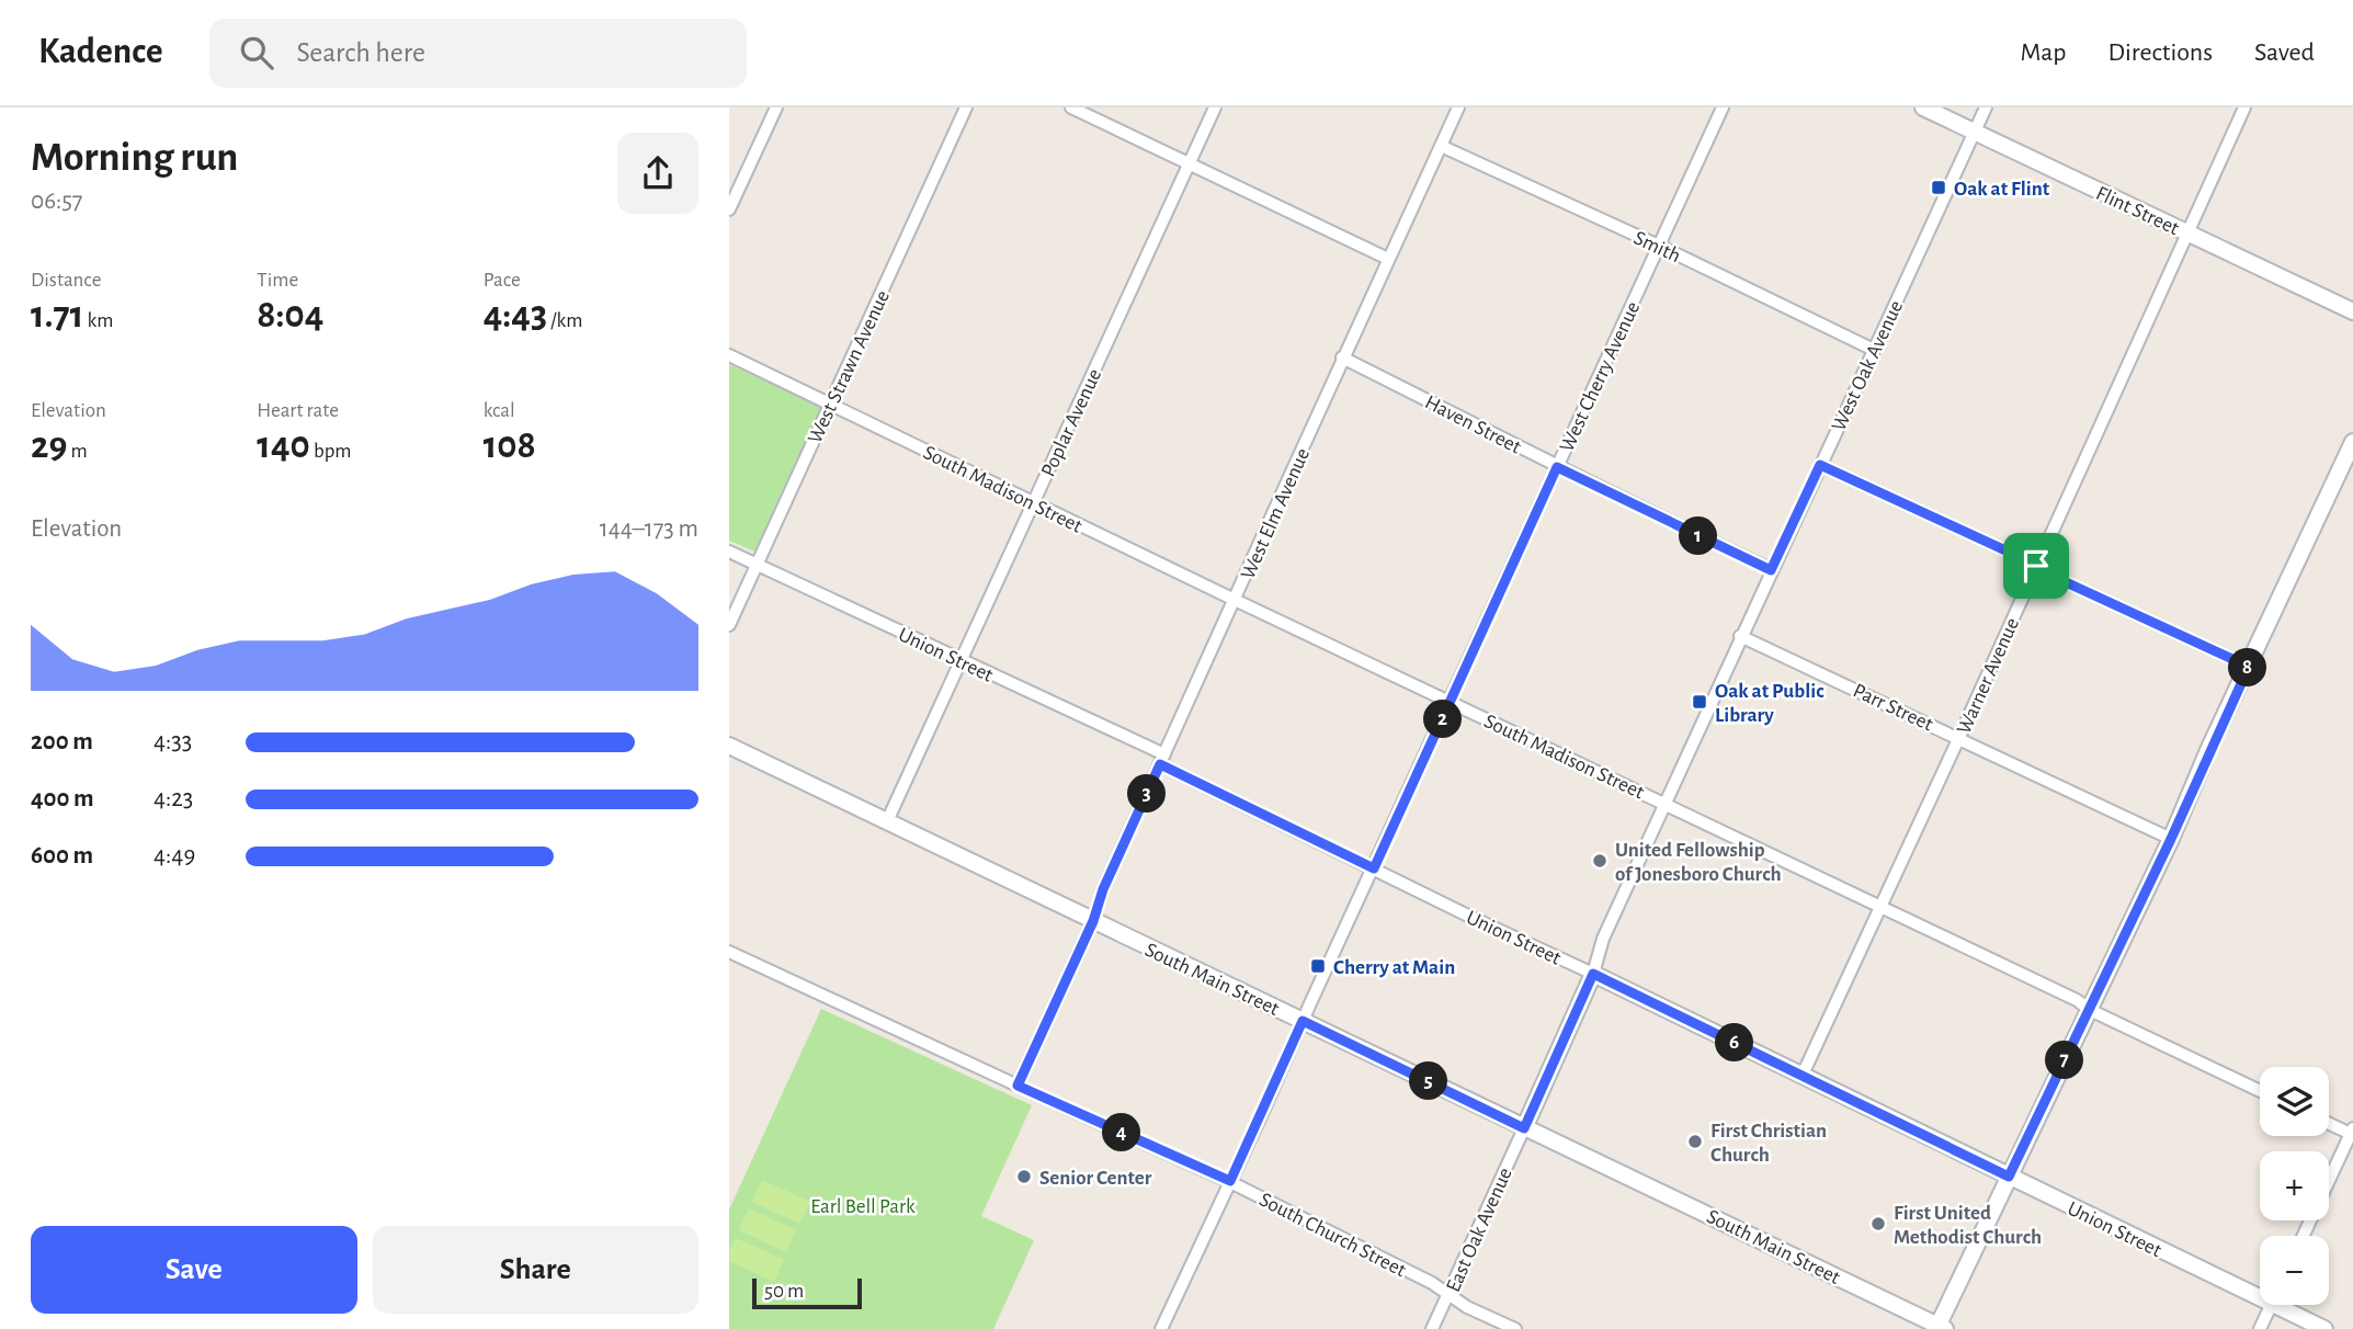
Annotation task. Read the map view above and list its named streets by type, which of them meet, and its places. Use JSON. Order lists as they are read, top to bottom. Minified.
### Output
{"streets":{"main road":["Flint Street","West Oak Avenue","Union Street","South Main Street"],"street":["Smith","West Strawn Avenue","West Cherry Avenue","Poplar Avenue","Haven Street","South Madison Street","West Elm Avenue","Warner Avenue","Parr Street","East Oak Avenue","South Church Street"]},"crossings":[["Flint Street","West Oak Avenue"],["Flint Street","Warner Avenue"],["Smith","West Oak Avenue"],["Smith","West Cherry Avenue"],["Smith","West Elm Avenue"],["West Oak Avenue","Haven Street"],["West Oak Avenue","South Madison Street"],["West Oak Avenue","Union Street"],["West Oak Avenue","Parr Street"],["West Oak Avenue","South Main Street"],["West Oak Avenue","East Oak Avenue"],["West Strawn Avenue","South Madison Street"],["West Strawn Avenue","Union Street"],["West Cherry Avenue","Haven Street"],["West Cherry Avenue","South Madison Street"],["West Cherry Avenue","Union Street"],["West Cherry Avenue","South Main Street"],["West Cherry Avenue","South Church Street"],["Poplar Avenue","South Madison Street"],["Poplar Avenue","Union Street"],["Poplar Avenue","South Main Street"],["Haven Street","West Elm Avenue"],["South Madison Street","West Elm Avenue"],["South Madison Street","Warner Avenue"],["West Elm Avenue","Union Street"],["West Elm Avenue","South Main Street"],["West Elm Avenue","South Church Street"],["Union Street","Warner Avenue"],["Warner Avenue","Parr Street"],["South Main Street","East Oak Avenue"],["East Oak Avenue","South Church Street"]],"parks":["Earl Bell Park"],"places":{"transit":["Oak at Flint","Oak at Public Library","Cherry at Main"],"other":["United Fellowship of Jonesboro Church","First Christian Church","Senior Center","First United Methodist Church"]},"scale_bar":"50 m","page":{"header":"Kadence","search":"Search here","nav":["Map","Directions","Saved"],"heading":["Morning run","06:57"],"stats":[["Distance","1.71 km"],["Time","8:04"],["Pace","4:43 /km"],["Elevation","29 m"],["Heart rate","140 bpm"],["kcal","108"]],"chart":["Elevation","144–173 m"],"pins":["1","8","2","3","6","7","5","4"],"list":[{"name":"200 m","note":"4:33"},{"name":"400 m","note":"4:23"},{"name":"600 m","note":"4:49"}],"map_buttons":["+","−"],"buttons":["Save","Share"],"scale":"50 m"}}
